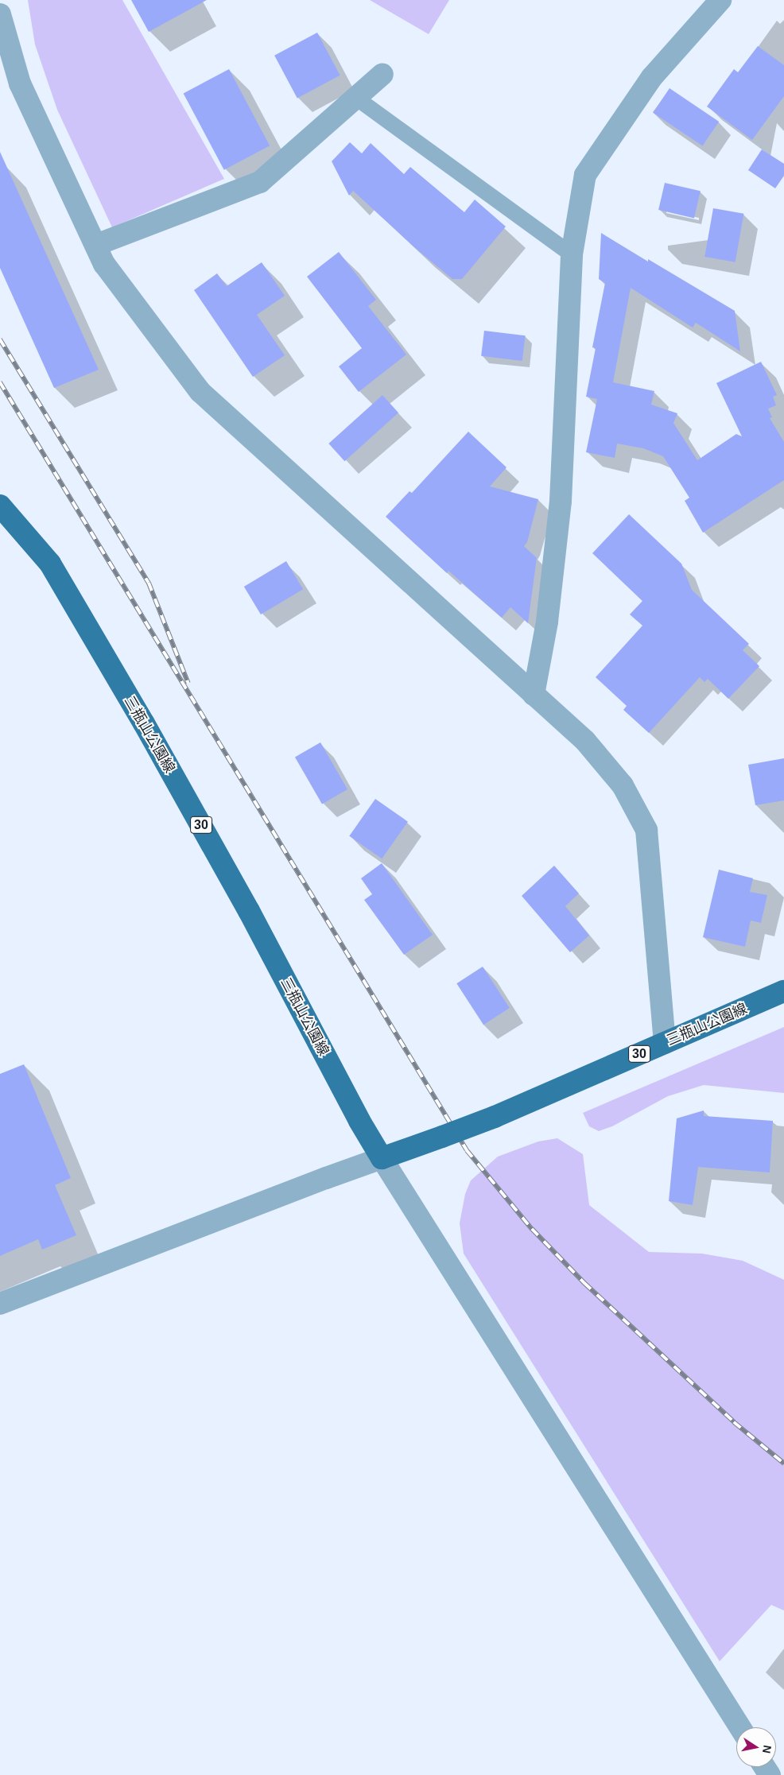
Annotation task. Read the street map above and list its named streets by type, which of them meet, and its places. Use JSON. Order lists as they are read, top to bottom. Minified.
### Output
{"streets":{"main road":["三瓶山公園線","30"]},"north":"right"}
